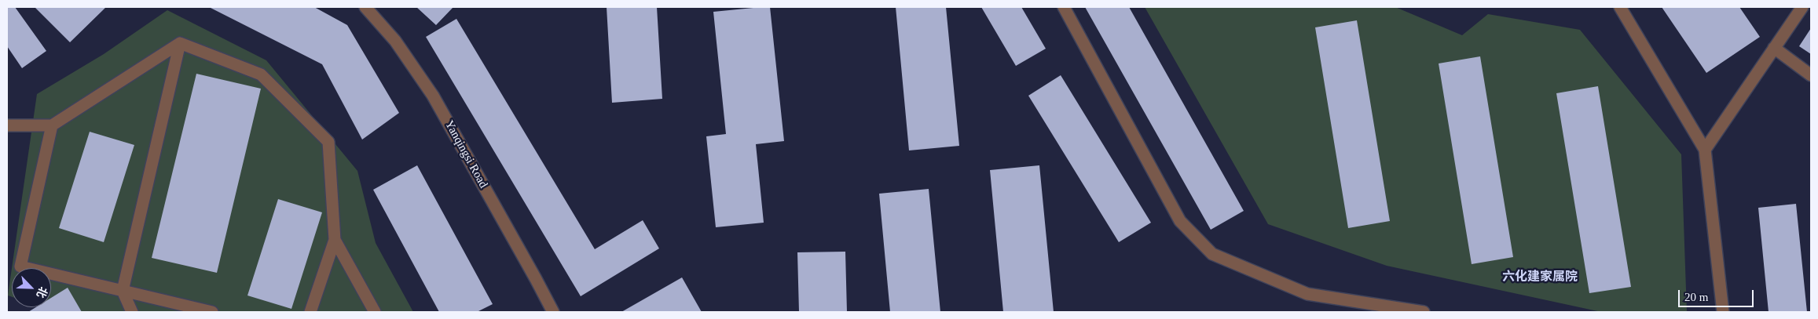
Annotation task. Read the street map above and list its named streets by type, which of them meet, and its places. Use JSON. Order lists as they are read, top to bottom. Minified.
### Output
{"streets":{"street":["Yanqingsi Road"]},"districts":["六化建家属院"],"scale_bar":"20 m","north":"bottom right"}
